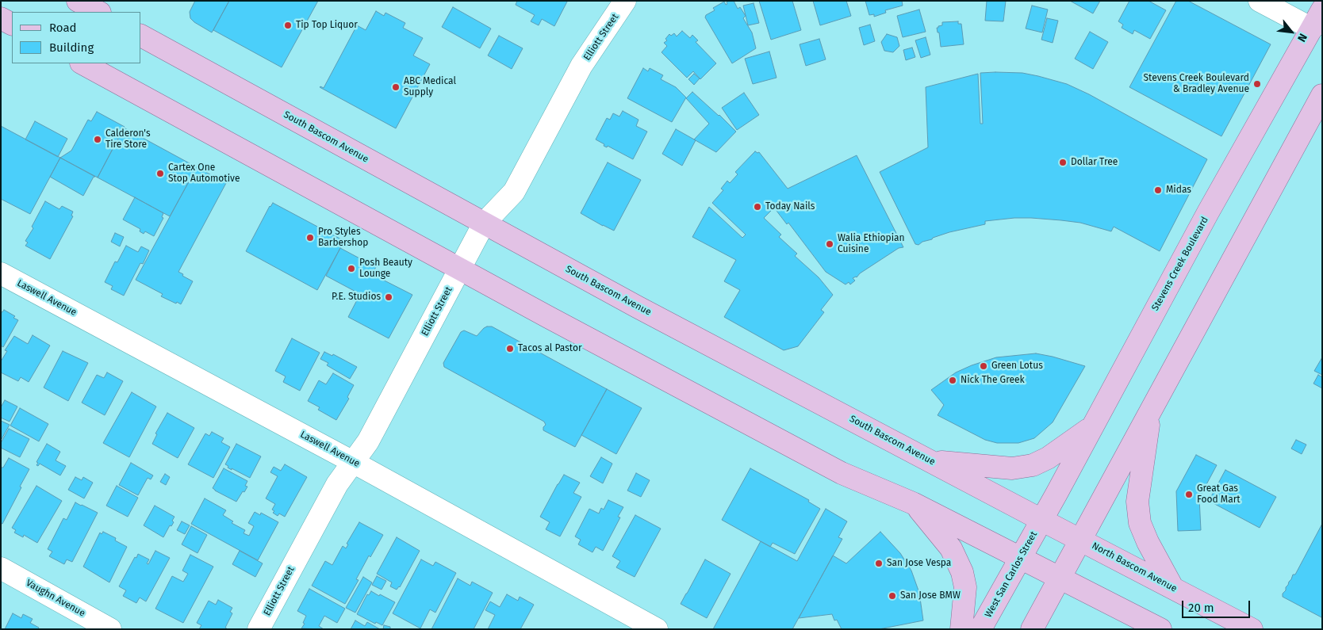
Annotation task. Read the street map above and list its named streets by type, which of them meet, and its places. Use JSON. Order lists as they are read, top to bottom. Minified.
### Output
{"streets":{"main road":["South Bascom Avenue","Stevens Creek Boulevard","North Bascom Avenue","West San Carlos Street"],"street":["Elliott Street","Laswell Avenue","Vaughn Avenue"]},"crossings":[["Elliott Street","South Bascom Avenue"],["Elliott Street","Laswell Avenue"],["South Bascom Avenue","Stevens Creek Boulevard"],["South Bascom Avenue","North Bascom Avenue"],["South Bascom Avenue","West San Carlos Street"],["Stevens Creek Boulevard","West San Carlos Street"]],"places":["Tip Top Liquor","Stevens Creek Boulevard & Bradley Avenue","ABC Medical Supply","Calderon's Tire Store","Dollar Tree","Cartex One Stop Automotive","Midas","Today Nails","Pro Styles Barbershop","Walia Ethiopian Cuisine","Posh Beauty Lounge","P.E. Studios","Tacos al Pastor","Green Lotus","Nick The Greek","Great Gas Food Mart","San Jose Vespa","San Jose BMW"],"legend":["Road","Building"],"scale_bar":"20 m","north":"bottom right"}
